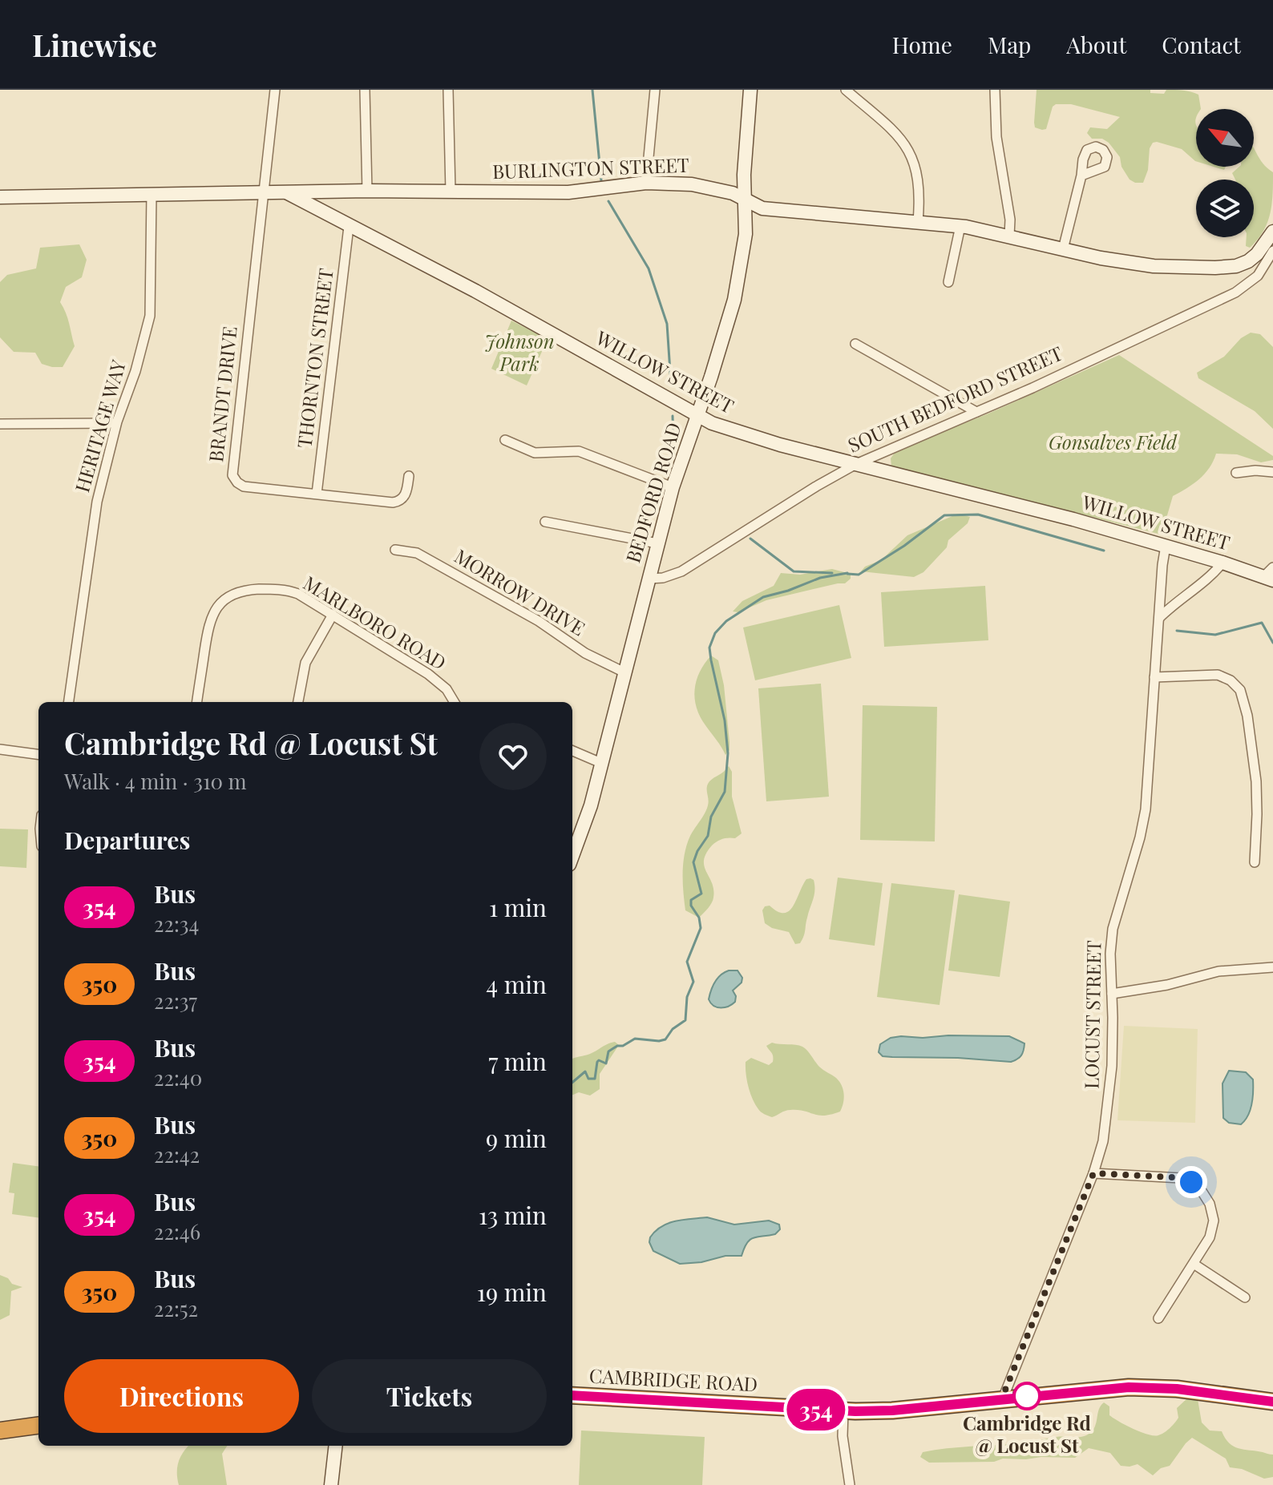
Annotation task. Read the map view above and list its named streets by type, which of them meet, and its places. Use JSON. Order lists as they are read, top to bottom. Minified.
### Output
{"streets":{"highway":["CAMBRIDGE ROAD"],"street":["BURLINGTON STREET","THORNTON STREET","WILLOW STREET","BRANDT DRIVE","SOUTH BEDFORD STREET","HERITAGE WAY","BEDFORD ROAD","MORROW DRIVE","MARLBORO ROAD","LOCUST STREET"]},"crossings":[["BURLINGTON STREET","WILLOW STREET"],["BURLINGTON STREET","BRANDT DRIVE"],["BURLINGTON STREET","HERITAGE WAY"],["BURLINGTON STREET","BEDFORD ROAD"],["THORNTON STREET","WILLOW STREET"],["THORNTON STREET","BRANDT DRIVE"],["WILLOW STREET","SOUTH BEDFORD STREET"],["WILLOW STREET","BEDFORD ROAD"],["WILLOW STREET","LOCUST STREET"],["SOUTH BEDFORD STREET","BEDFORD ROAD"],["BEDFORD ROAD","MORROW DRIVE"],["LOCUST STREET","CAMBRIDGE ROAD"]],"parks":["Johnson Park","Gonsalves Field"],"places":["Cambridge Rd @ Locust St"],"lines":["bus line 354"],"north":"top left","page":{"header":"Linewise","nav":["Home","Map","About","Contact"],"on_map":"354","heading":[["Cambridge Rd @ Locust St","Walk · 4 min · 310 m"],"Departures"],"list":[{"mark":"354","name":"Bus","note":"22:34","value":"1 min"},{"mark":"350","name":"Bus","note":"22:37","value":"4 min"},{"mark":"354","name":"Bus","note":"22:40","value":"7 min"},{"mark":"350","name":"Bus","note":"22:42","value":"9 min"},{"mark":"354","name":"Bus","note":"22:46","value":"13 min"},{"mark":"350","name":"Bus","note":"22:52","value":"19 min"}],"buttons":["Directions","Tickets"]}}
